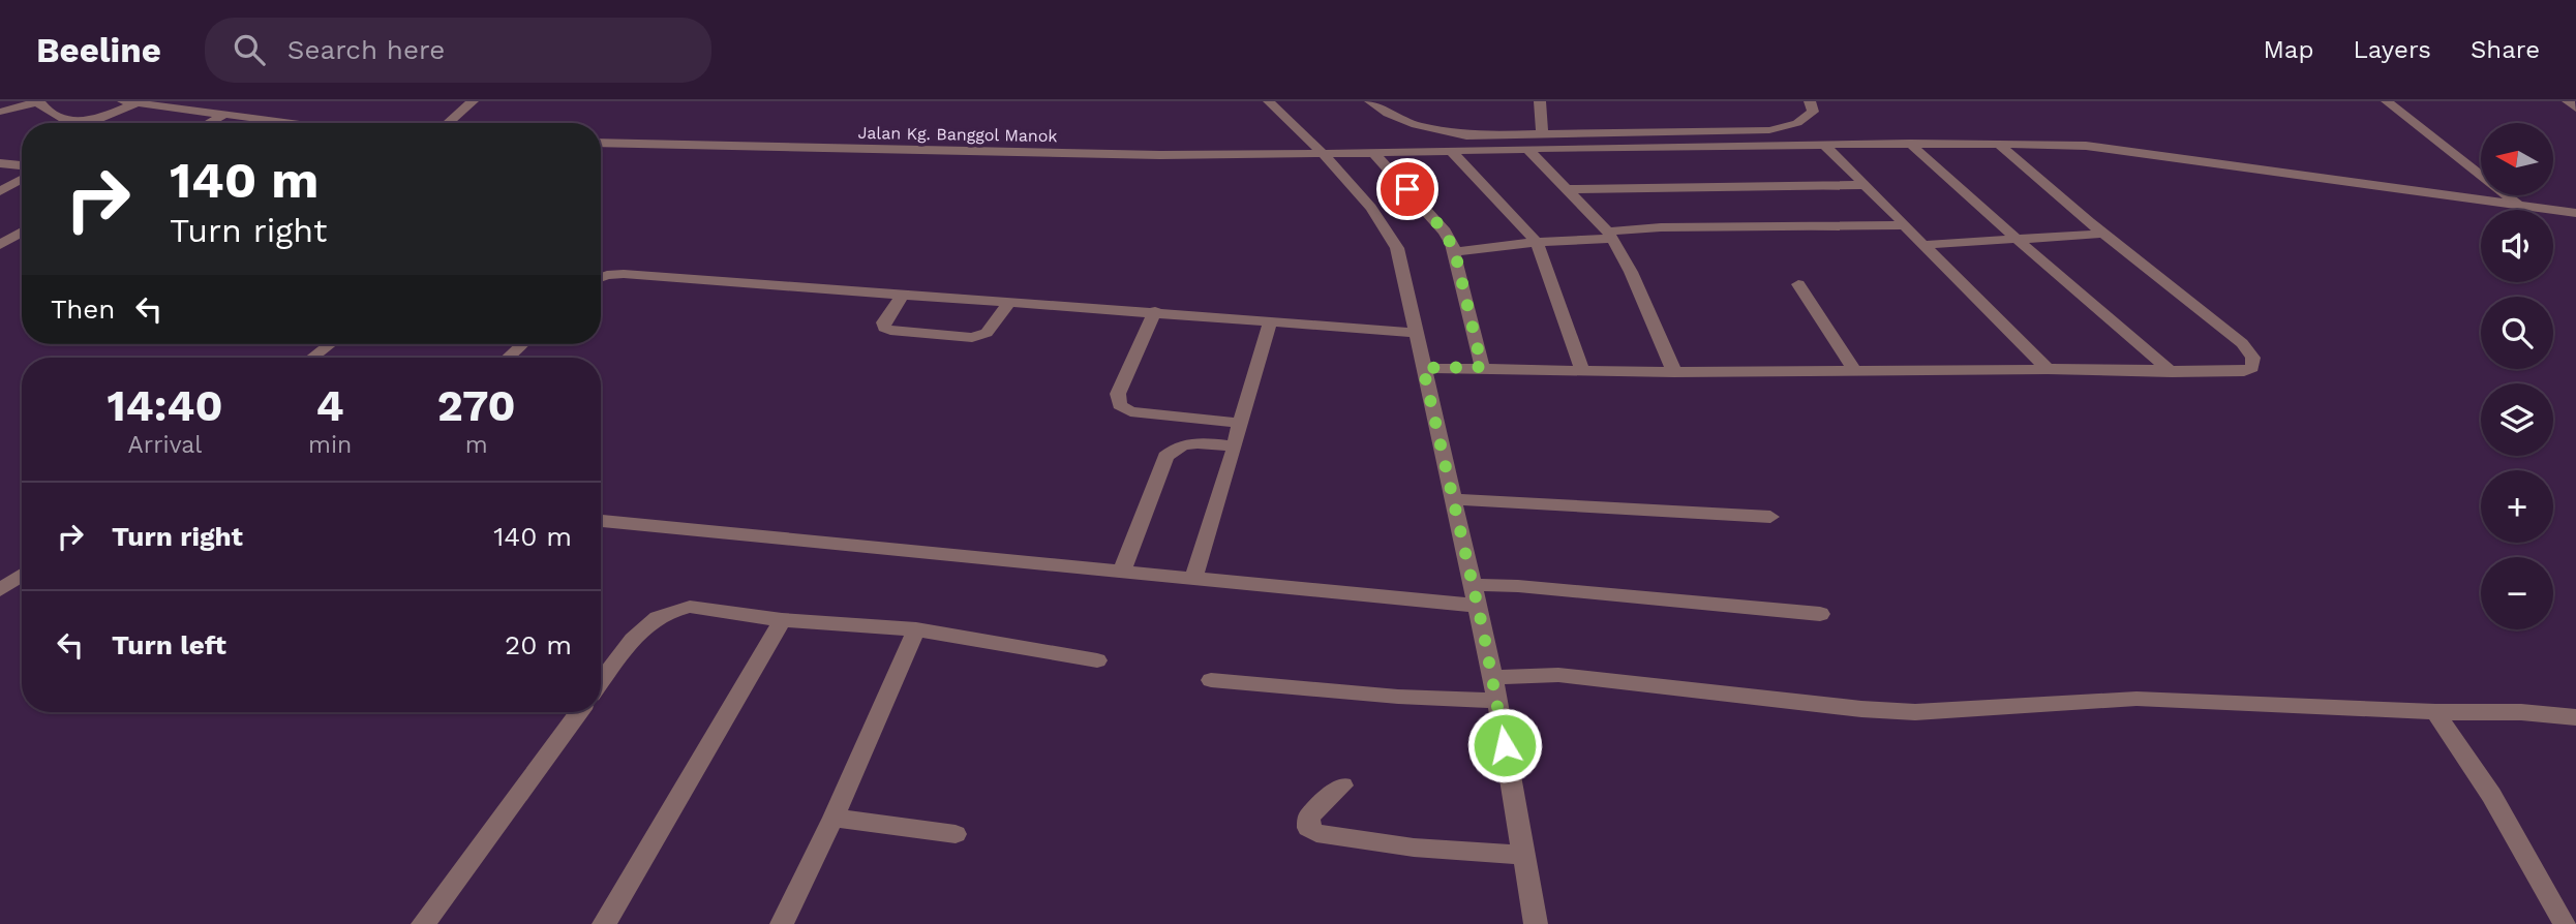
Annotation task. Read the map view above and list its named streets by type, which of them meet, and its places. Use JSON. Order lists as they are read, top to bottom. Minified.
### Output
{"streets":{"street":["Jalan Kg. Banggol Manok"]},"north":"left","page":{"header":"Beeline","search":"Search here","nav":["Map","Layers","Share"],"map_buttons":["+","−"],"turn":["140 m","Turn right"],"then":"Then","eta":["14:40","Arrival","4","min","270","m"],"list":[{"name":"Turn right","value":"140 m"},{"name":"Turn left","value":"20 m"}]}}
